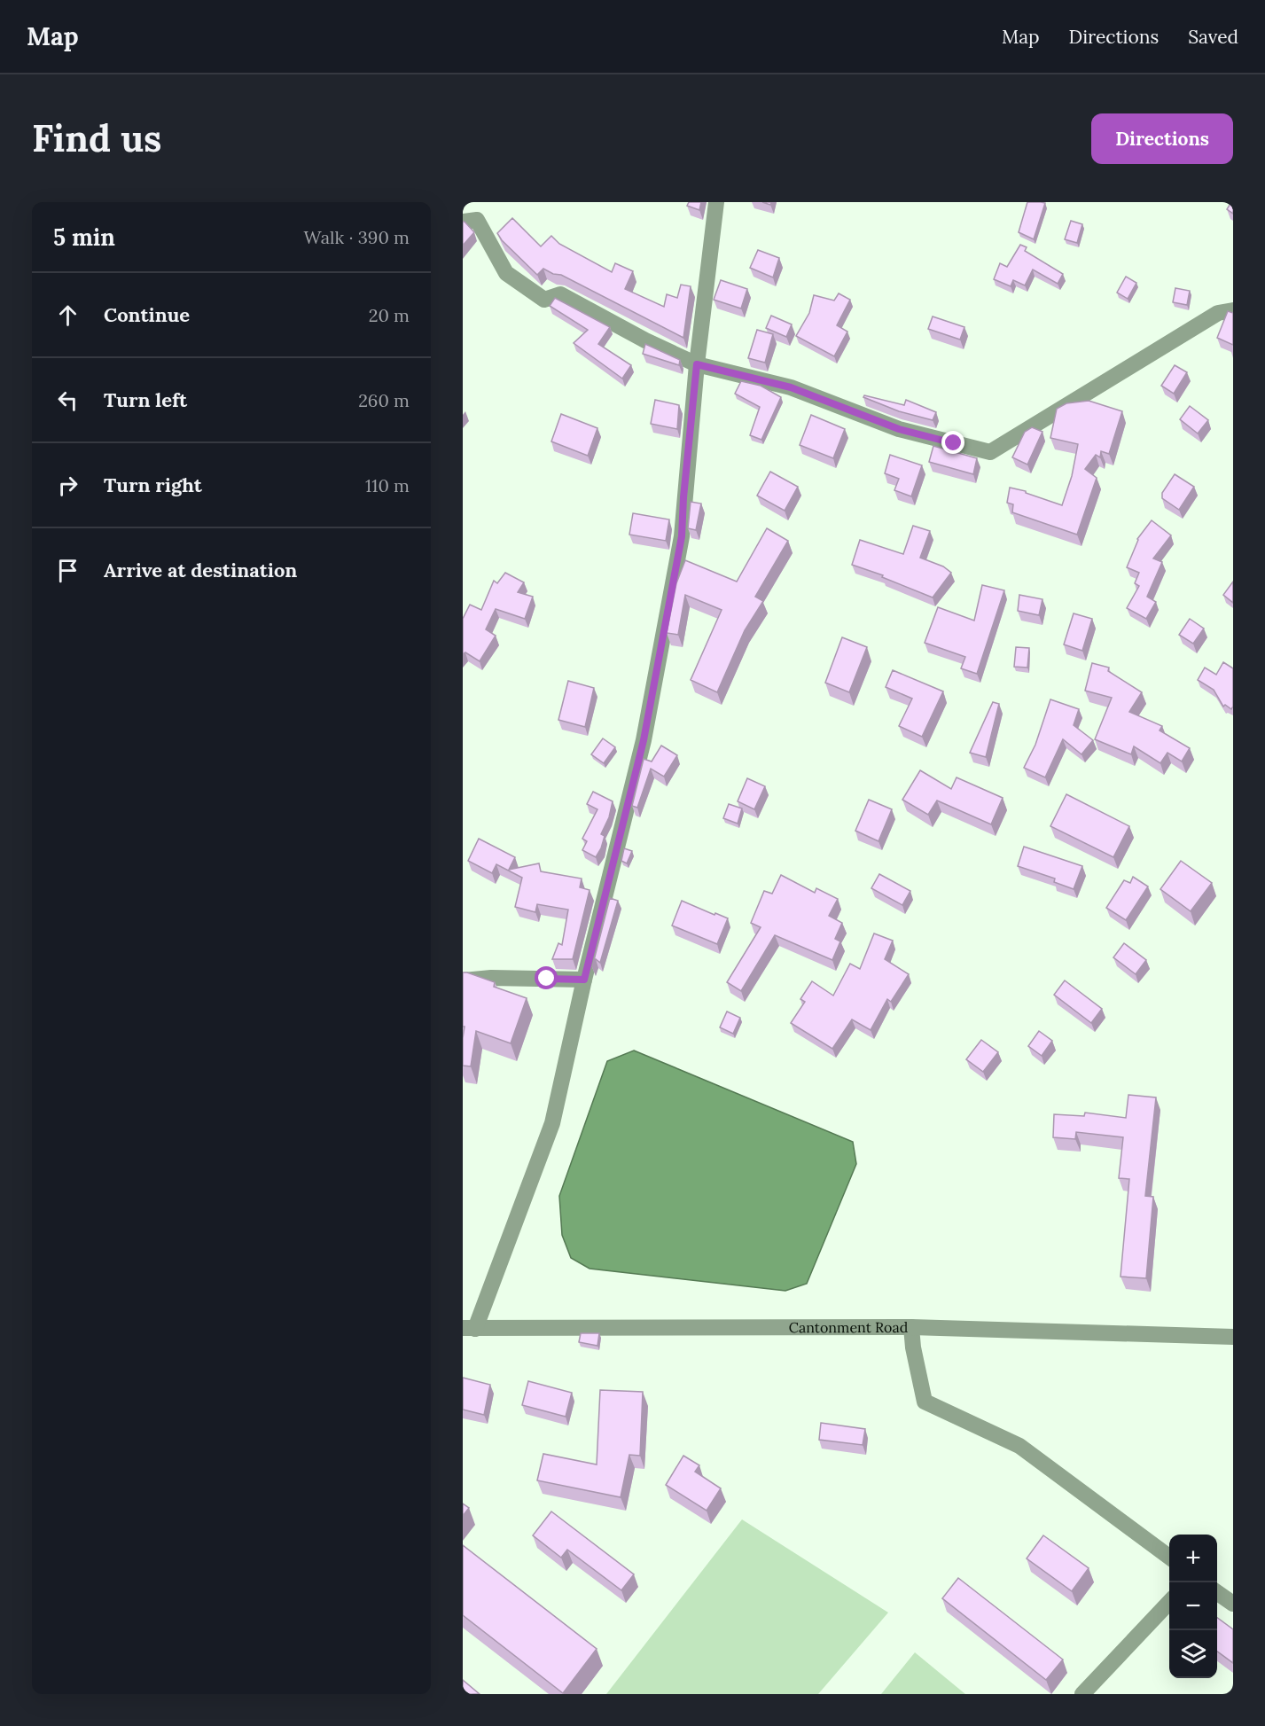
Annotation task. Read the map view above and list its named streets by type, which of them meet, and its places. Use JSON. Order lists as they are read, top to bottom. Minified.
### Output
{"streets":{"street":["Cantonment Road"]},"page":{"header":"Map","nav":["Map","Directions","Saved"],"buttons":"Directions","title":"Find us","heading":["5 min","Walk · 390 m"],"list":[["Continue","20 m"],["Turn left","260 m"],["Turn right","110 m"],"Arrive at destination"],"map_buttons":["+","−"]}}
